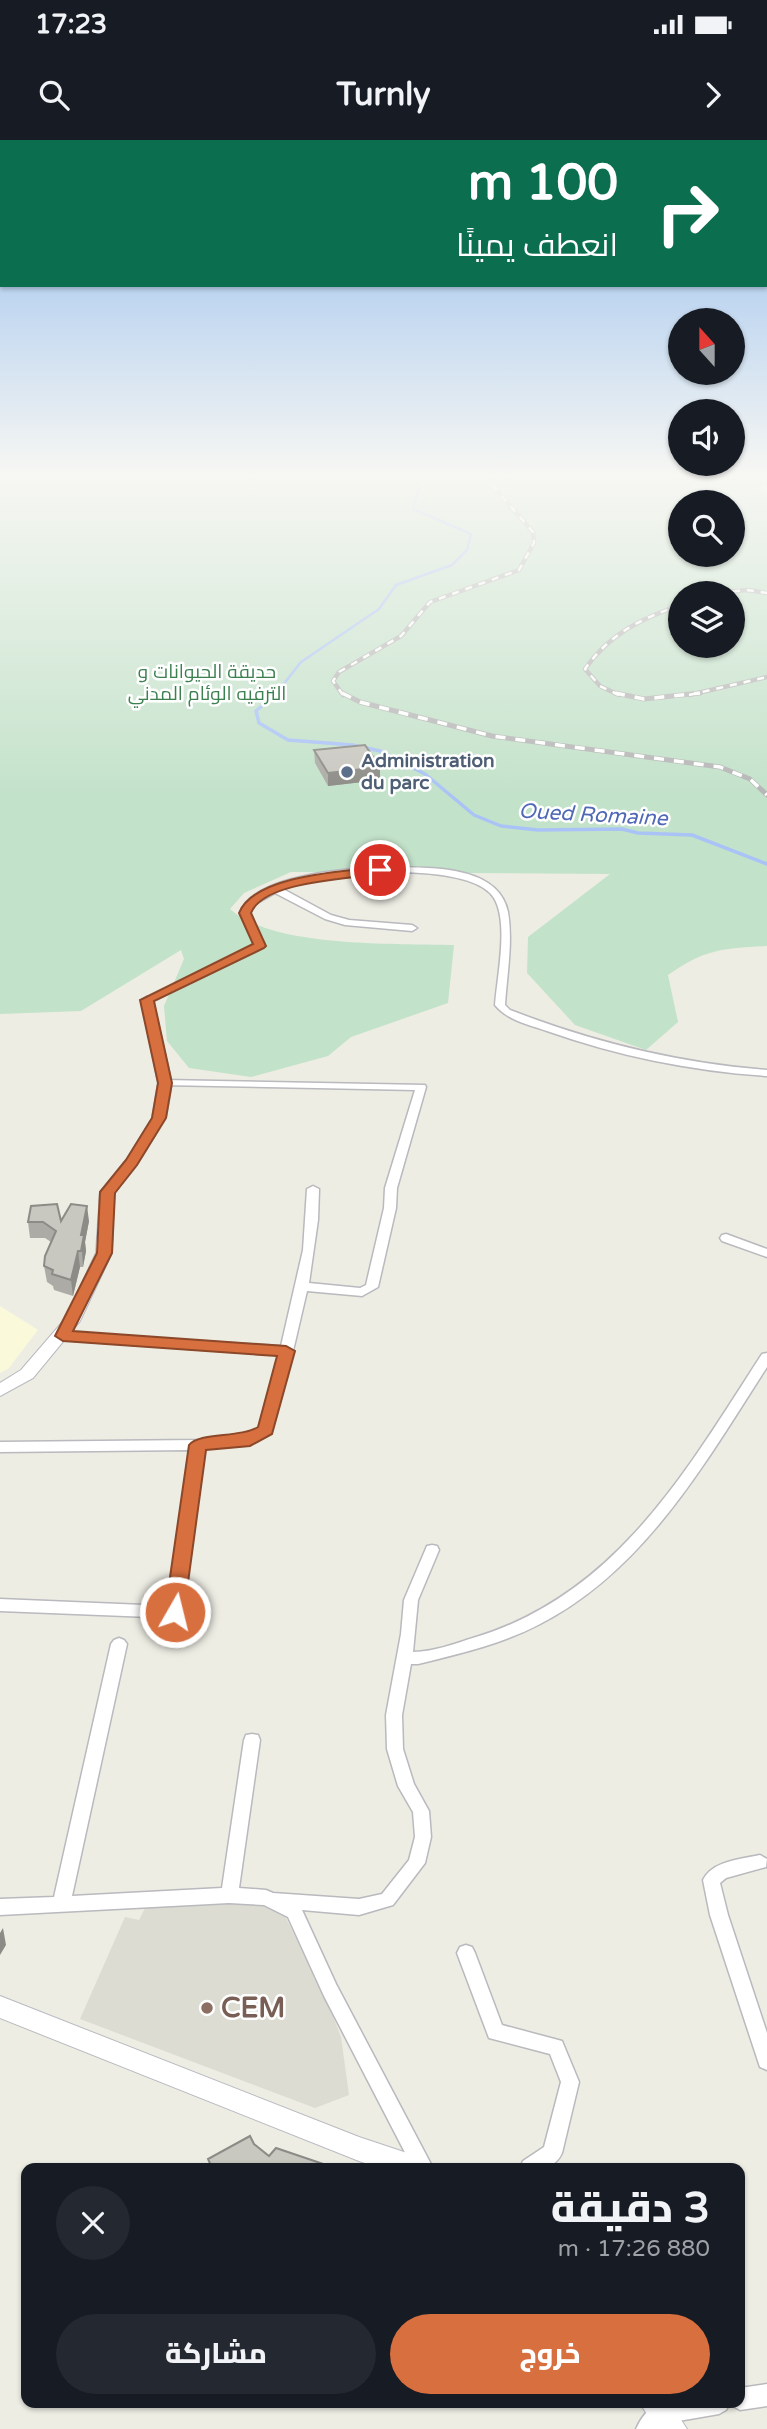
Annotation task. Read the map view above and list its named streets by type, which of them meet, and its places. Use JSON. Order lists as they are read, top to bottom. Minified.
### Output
{"water":["Oued Romaine"],"parks":["حديقة الحيوانات و الترفيه الوئام المدني"],"places":["Administration du parc","CEM"],"north":"top","page":{"status":"17:23","header":"Turnly","turn":["100 m","انعطف يمينًا"],"heading":["3 دقيقة","880 m · 17:26"],"buttons":["خروج","مشاركة"]}}
